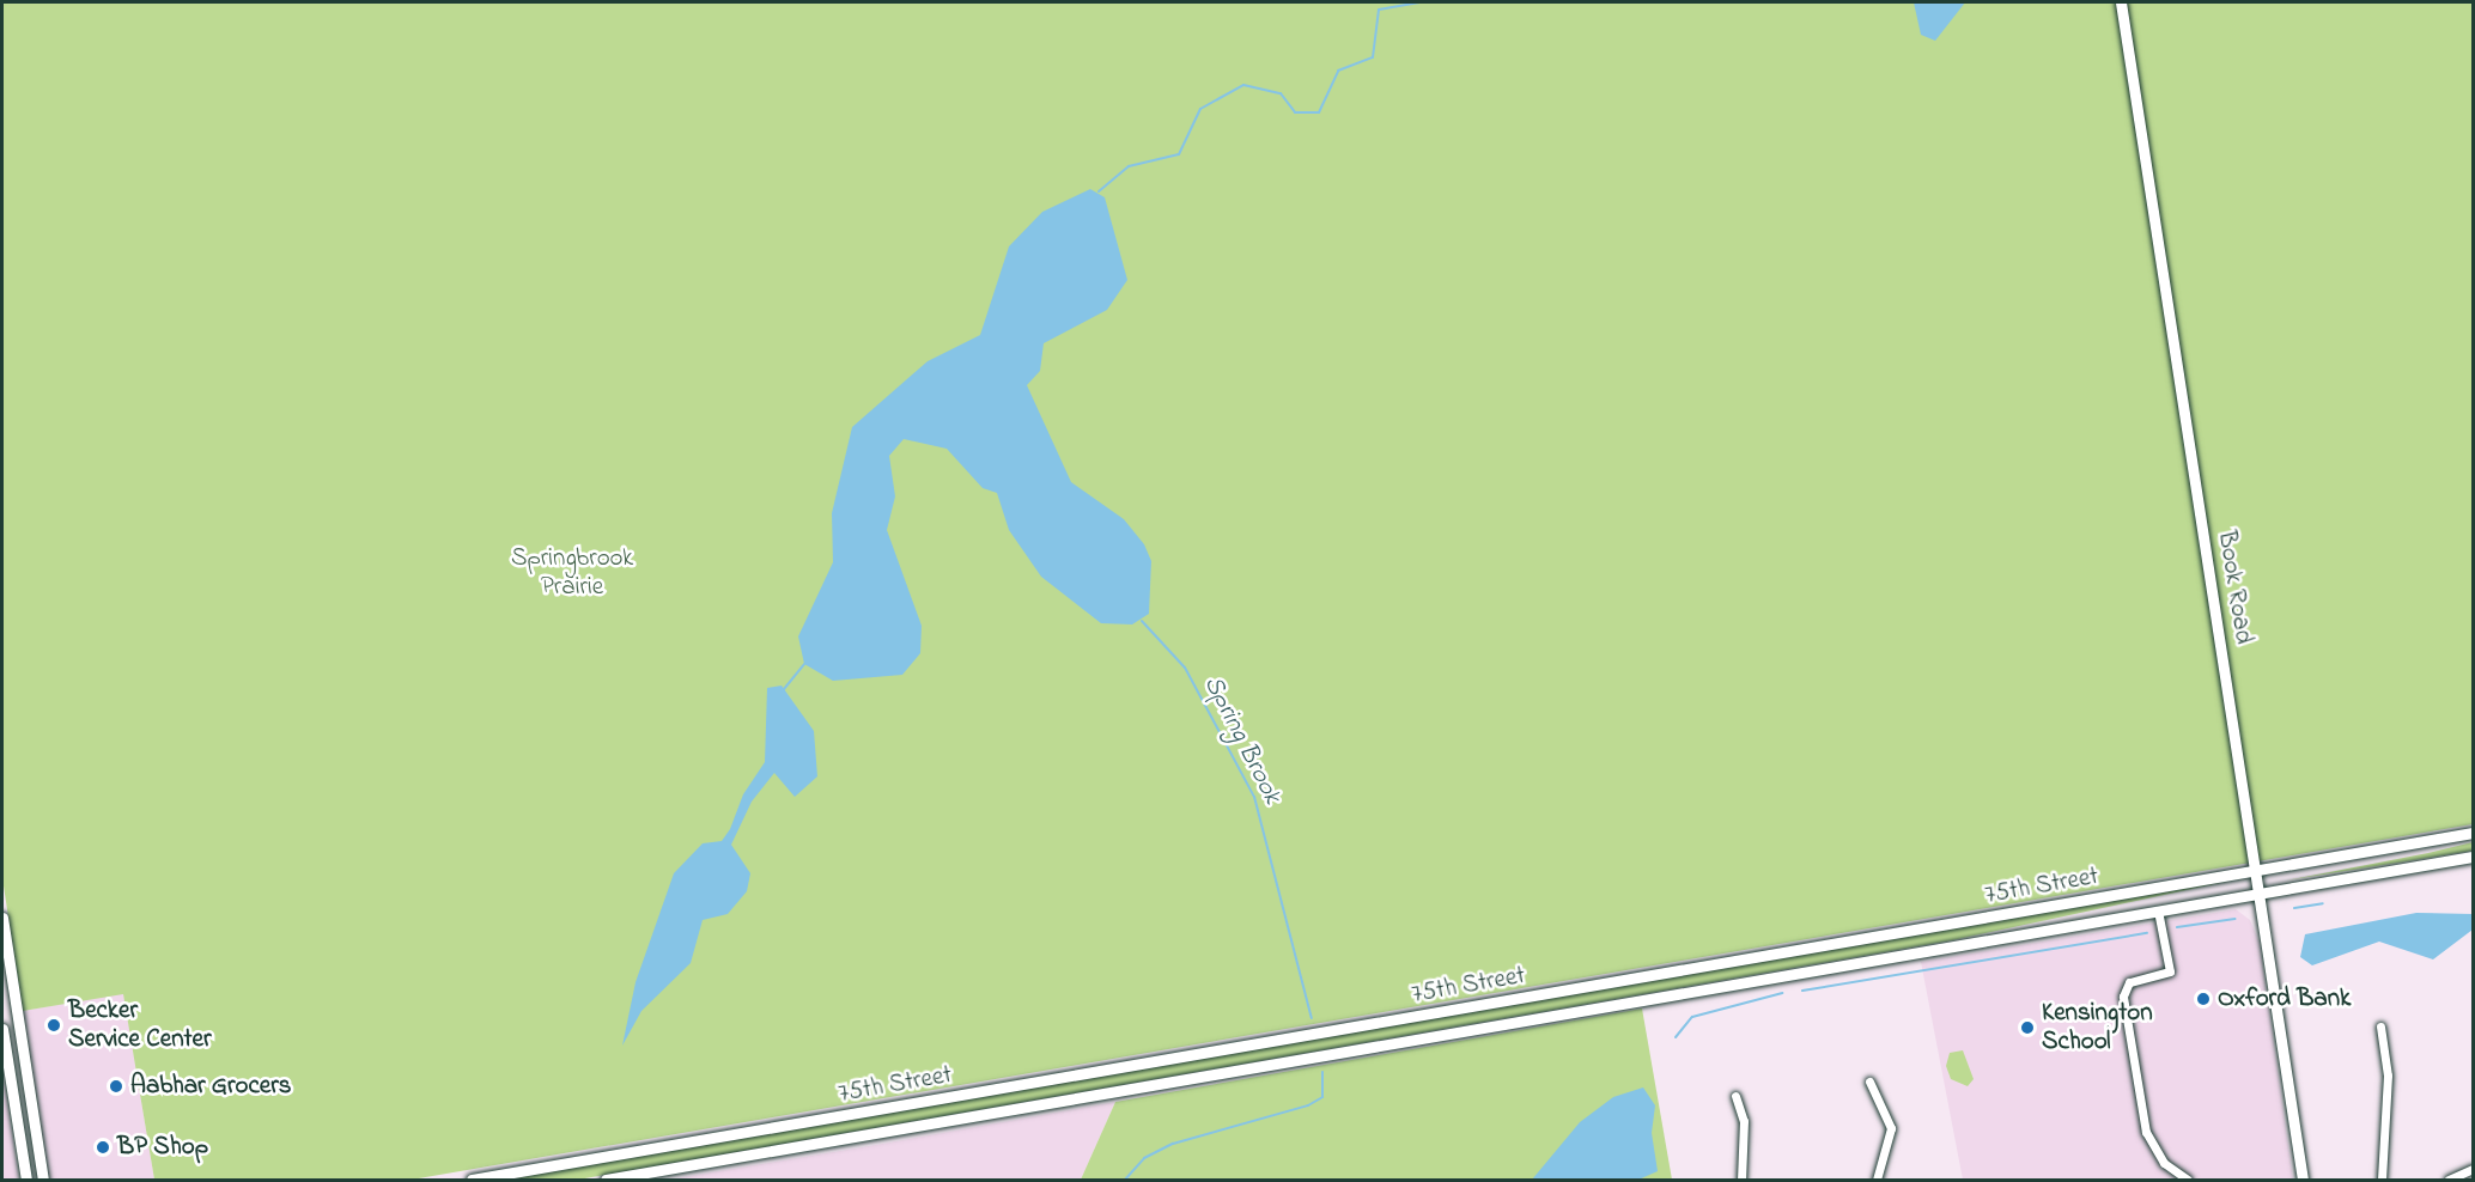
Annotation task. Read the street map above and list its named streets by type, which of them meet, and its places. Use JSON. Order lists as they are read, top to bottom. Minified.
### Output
{"streets":{"main road":["Book Road","75th Street"]},"crossings":[["Book Road","75th Street"]],"water":["Spring Brook"],"parks":["Springbrook Prairie"],"places":["Oxford Bank","Becker Service Center","Kensington School","Aabhar Grocers","BP Shop"]}
